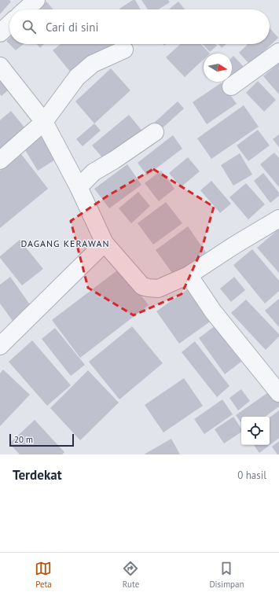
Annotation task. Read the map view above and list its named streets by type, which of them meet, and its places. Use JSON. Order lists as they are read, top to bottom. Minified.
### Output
{"districts":["DAGANG KERAWAN"],"scale_bar":"20 m","north":"right","page":{"search":"Cari di sini","scale":"20 m","heading":["Terdekat","0 hasil"],"nav":["Peta","Rute","Disimpan"]}}
